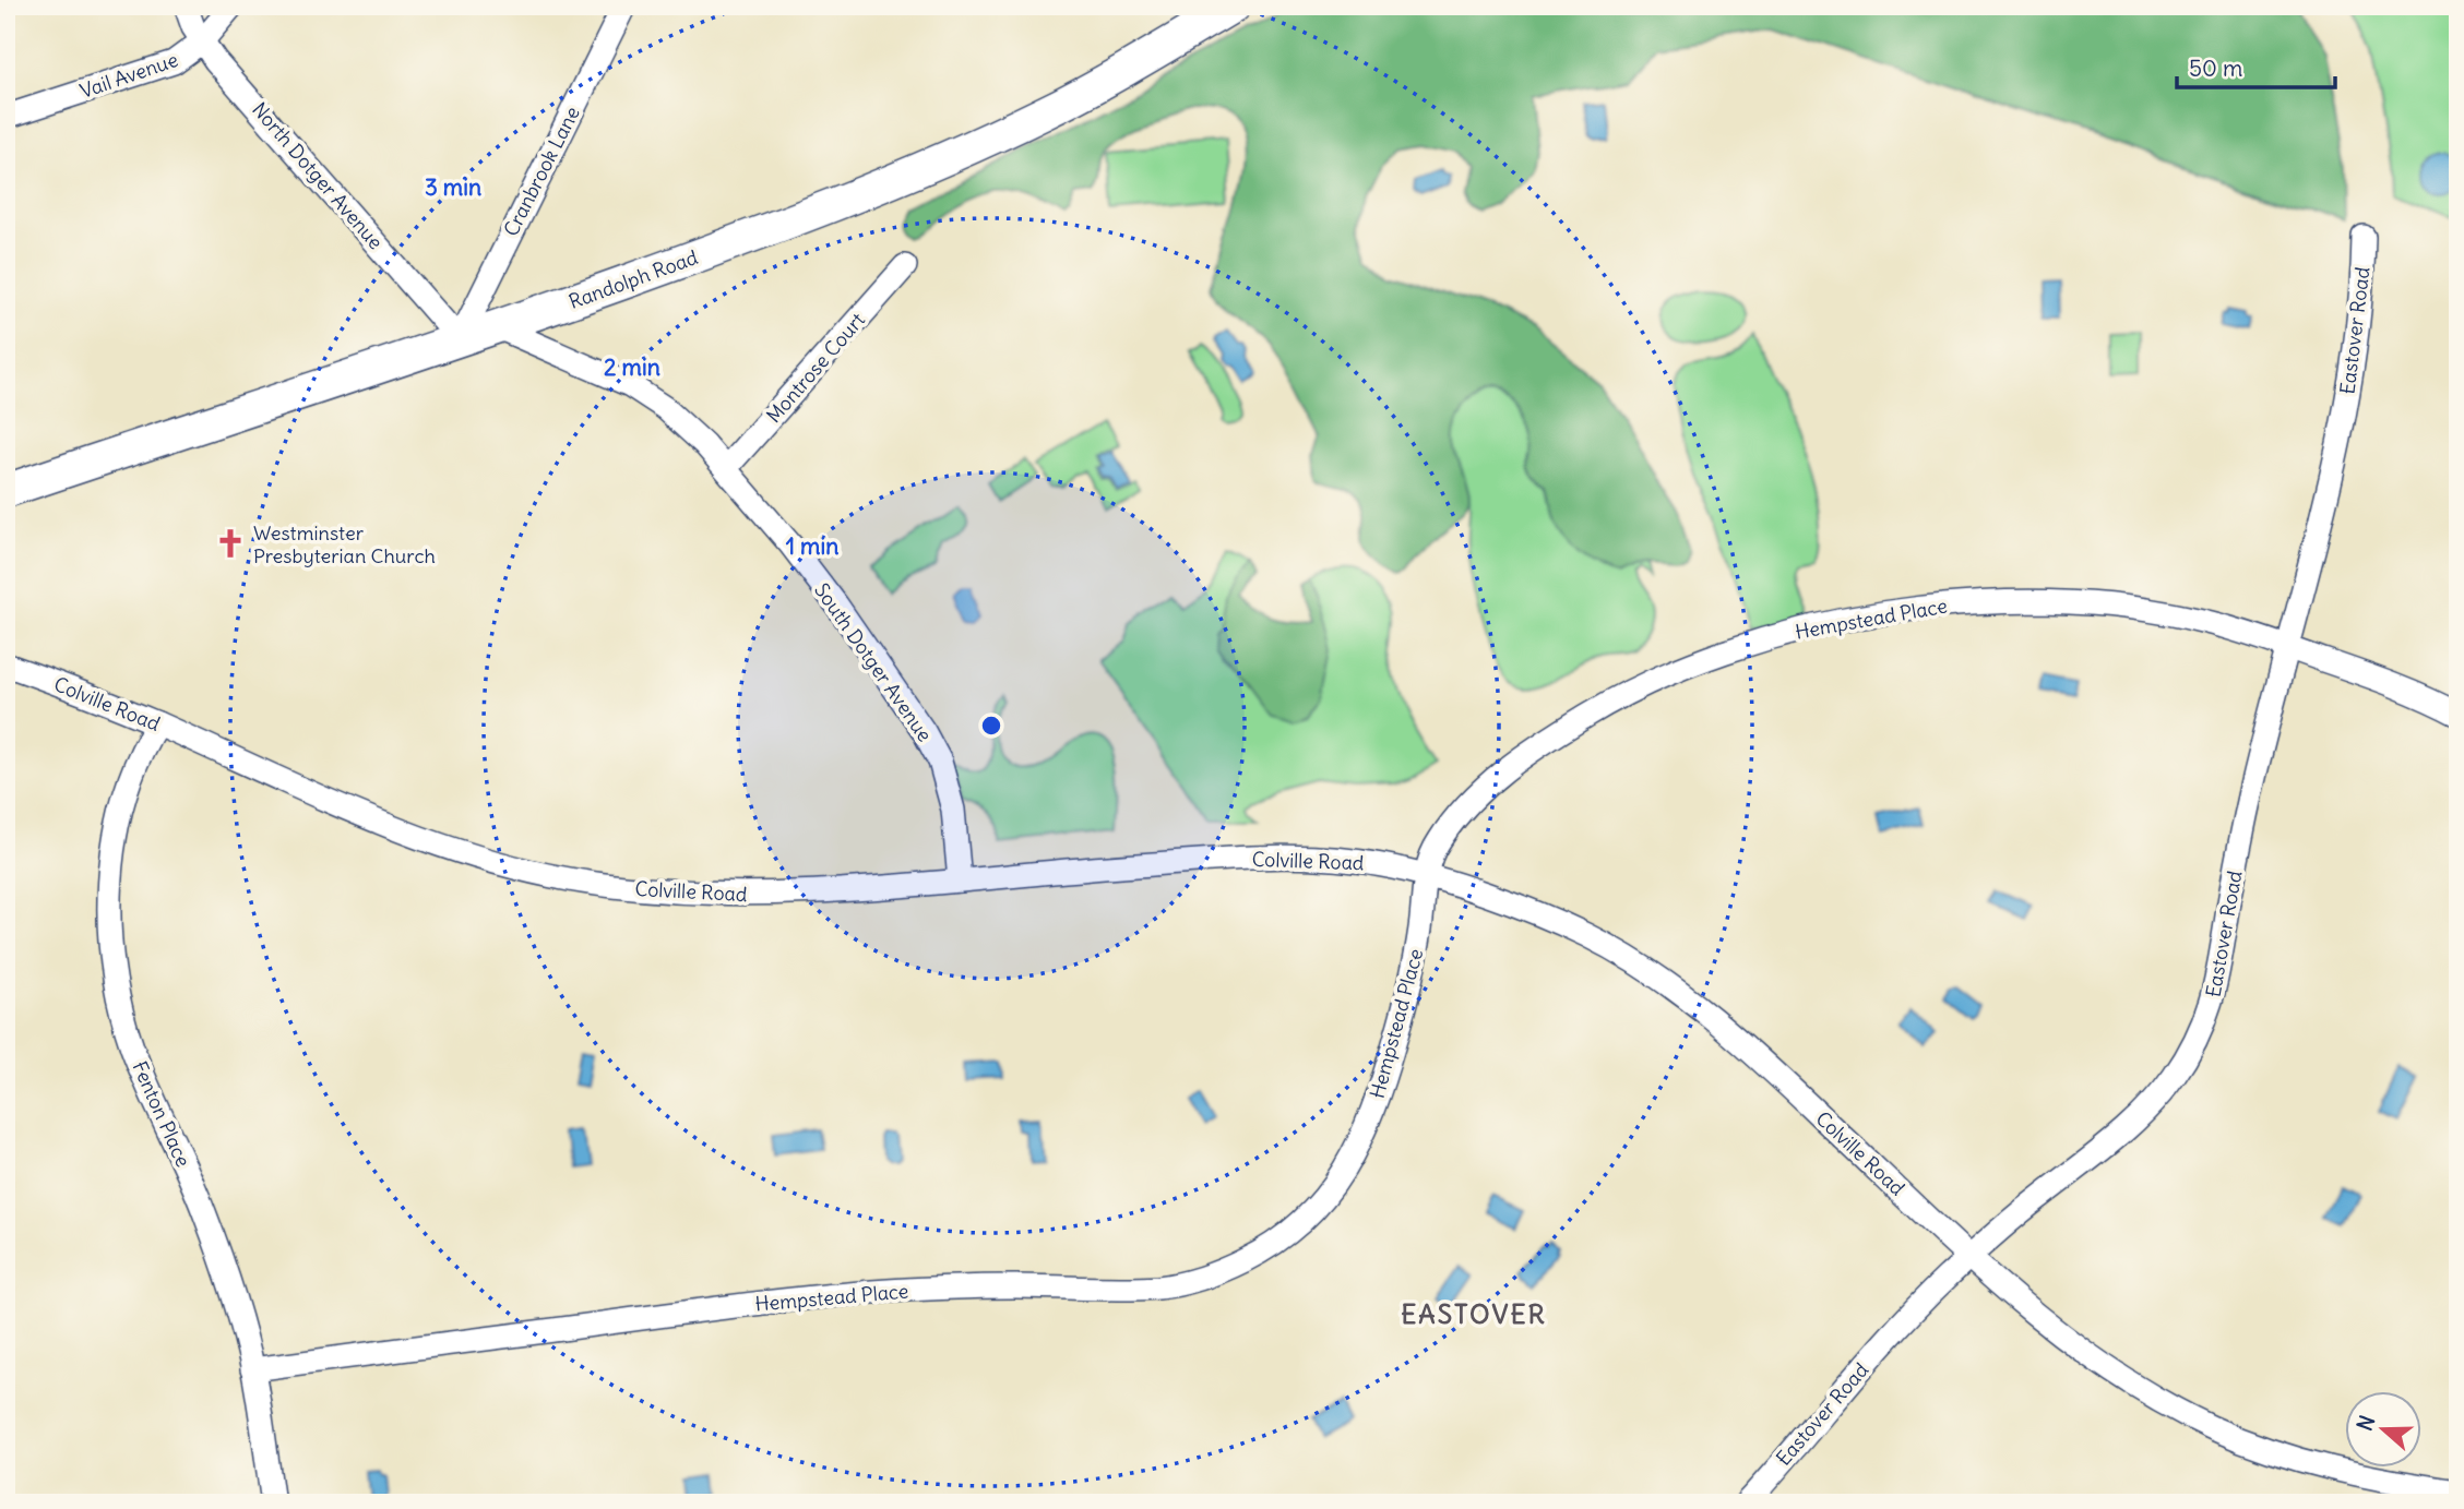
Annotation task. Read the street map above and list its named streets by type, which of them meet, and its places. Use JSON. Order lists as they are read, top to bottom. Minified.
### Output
{"streets":{"main road":["Randolph Road"],"street":["Vail Avenue","Cranbrook Lane","North Dotger Avenue","Eastover Road","Montrose Court","Hempstead Place","South Dotger Avenue","Colville Road","Fenton Place"]},"crossings":[["Vail Avenue","North Dotger Avenue"],["Cranbrook Lane","North Dotger Avenue"],["Cranbrook Lane","Randolph Road"],["North Dotger Avenue","Randolph Road"],["Randolph Road","South Dotger Avenue"],["Eastover Road","Hempstead Place"],["Eastover Road","Colville Road"],["Montrose Court","South Dotger Avenue"],["Hempstead Place","Colville Road"],["Hempstead Place","Fenton Place"],["South Dotger Avenue","Colville Road"],["Colville Road","Fenton Place"]],"districts":["EASTOVER"],"places":{"church":["Westminster Presbyterian Church"]},"scale_bar":"50 m","north":"left","rings":["3 min","2 min","1 min"]}
